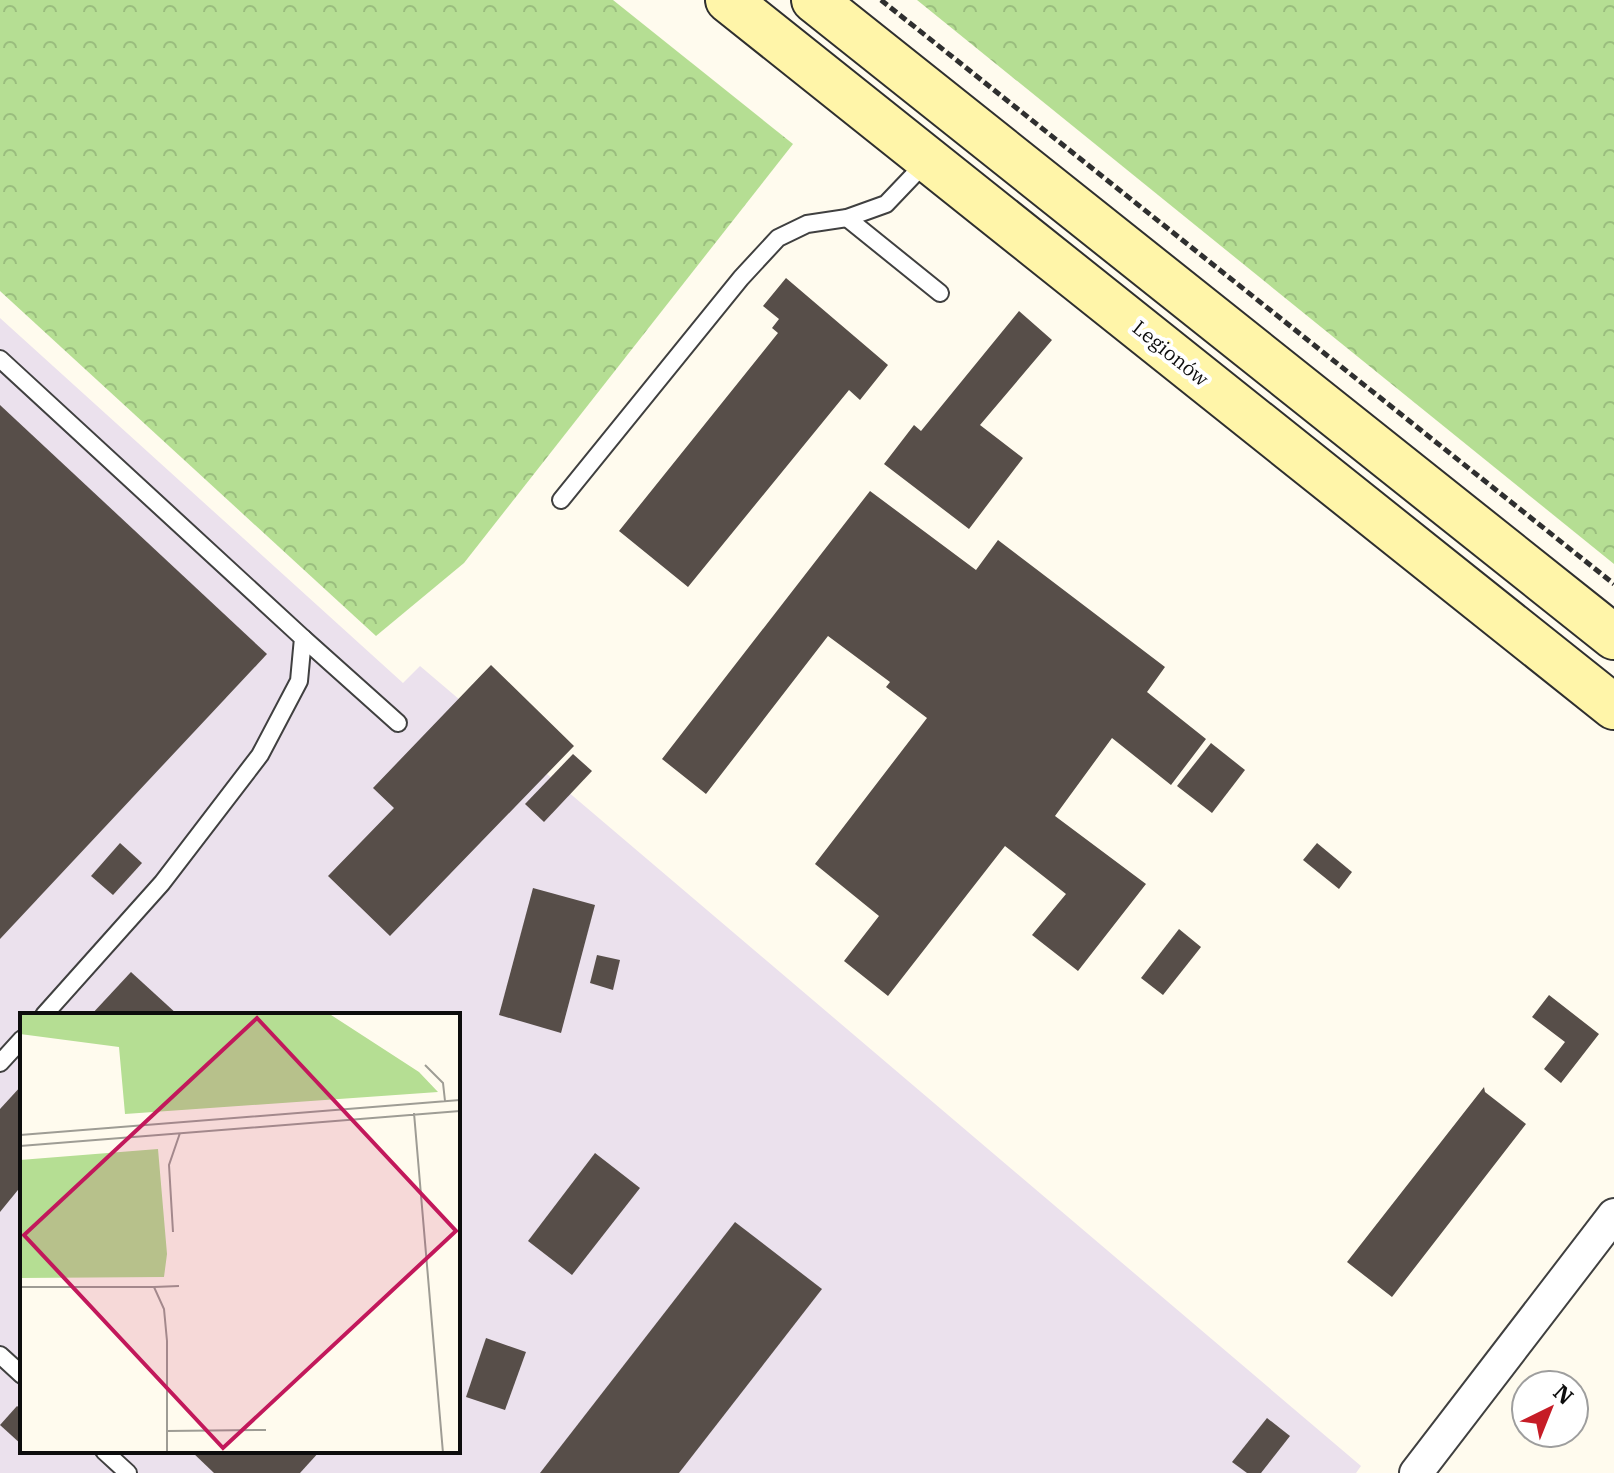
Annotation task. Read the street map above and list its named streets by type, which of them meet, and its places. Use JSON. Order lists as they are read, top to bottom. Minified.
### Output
{"streets":{"street":["Legionów"]},"north":"top right"}
